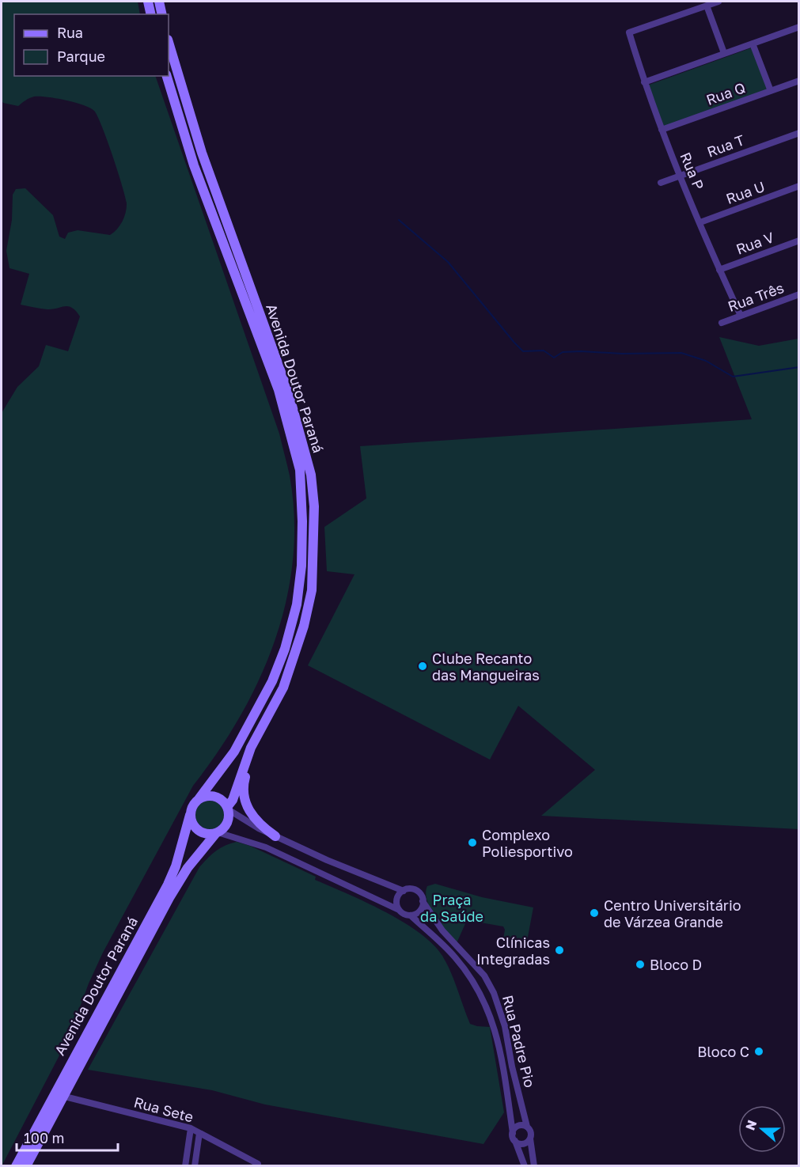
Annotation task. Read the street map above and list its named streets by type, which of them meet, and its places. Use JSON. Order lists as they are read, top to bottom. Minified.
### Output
{"streets":{"main road":["Avenida Doutor Paraná"],"street":["Rua Q","Rua T","Rua P","Rua U","Rua V","Rua Três","Rua Padre Pio","Rua Sete"]},"crossings":[["Rua Q","Rua P"],["Rua T","Rua P"],["Rua P","Rua U"],["Rua P","Rua V"],["Rua P","Rua Três"],["Avenida Doutor Paraná","Rua Sete"]],"parks":["Praça da Saúde"],"places":["Clube Recanto das Mangueiras","Complexo Poliesportivo","Centro Universitário de Várzea Grande","Clínicas Integradas","Bloco D","Bloco C"],"legend":["Rua","Parque"],"scale_bar":"100 m","north":"left"}
